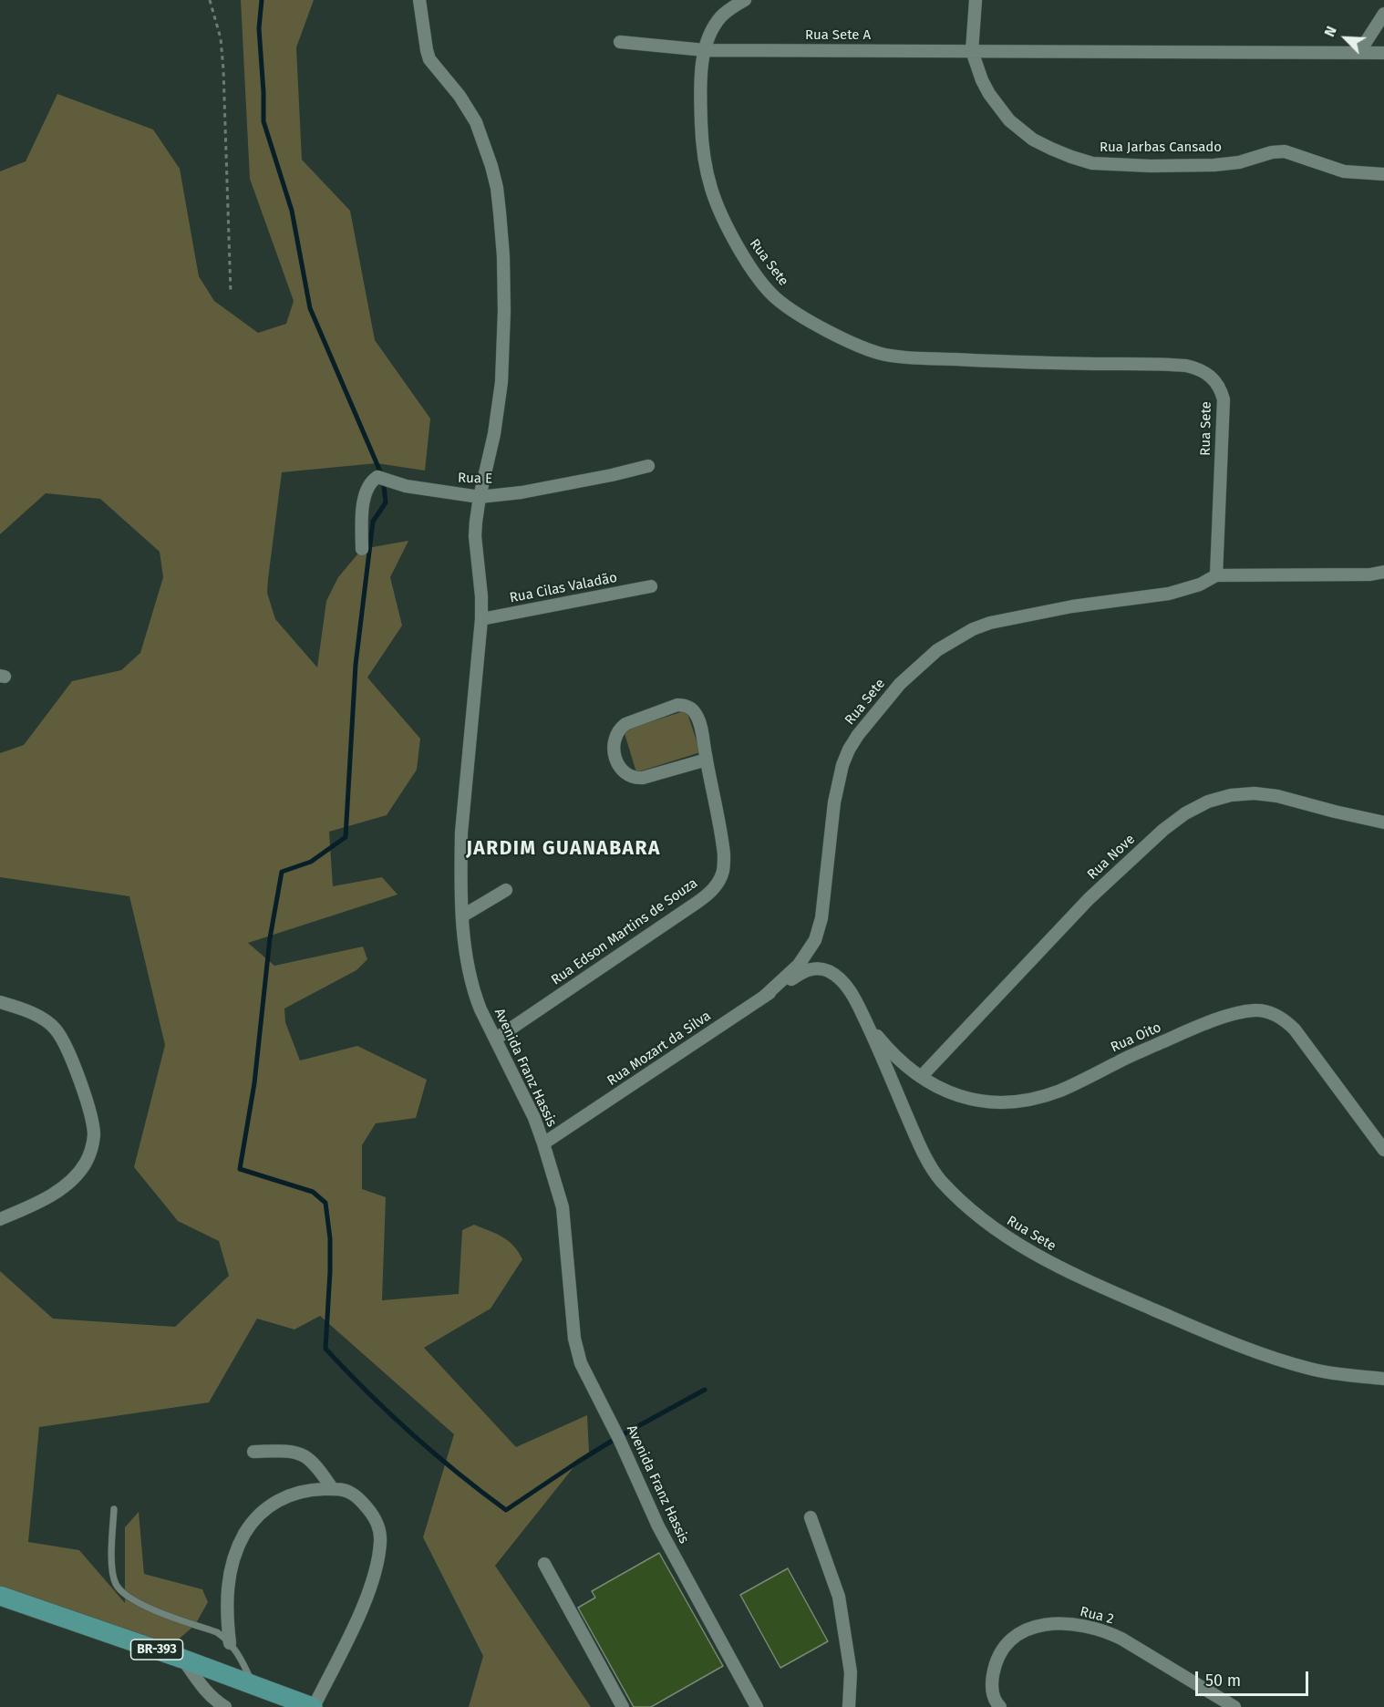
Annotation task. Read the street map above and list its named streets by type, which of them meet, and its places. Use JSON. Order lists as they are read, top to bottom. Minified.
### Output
{"streets":{"main road":["BR-393"],"street":["Rua Sete A","Rua Jarbas Cansado","Rua Sete","Rua E","Rua Cilas Valadão","Rua Nove","Rua Edson Martins de Souza","Rua Oito","Rua Mozart da Silva","Avenida Franz Hassis","Rua 2"]},"crossings":[["Rua Sete A","Rua Jarbas Cansado"],["Rua Sete A","Rua Sete"],["Rua Sete","Rua Oito"],["Rua Sete","Rua Mozart da Silva"],["Rua E","Avenida Franz Hassis"],["Rua Cilas Valadão","Avenida Franz Hassis"],["Rua Nove","Rua Oito"],["Rua Edson Martins de Souza","Avenida Franz Hassis"],["Rua Mozart da Silva","Avenida Franz Hassis"]],"districts":["JARDIM GUANABARA"],"scale_bar":"50 m","north":"top left"}
